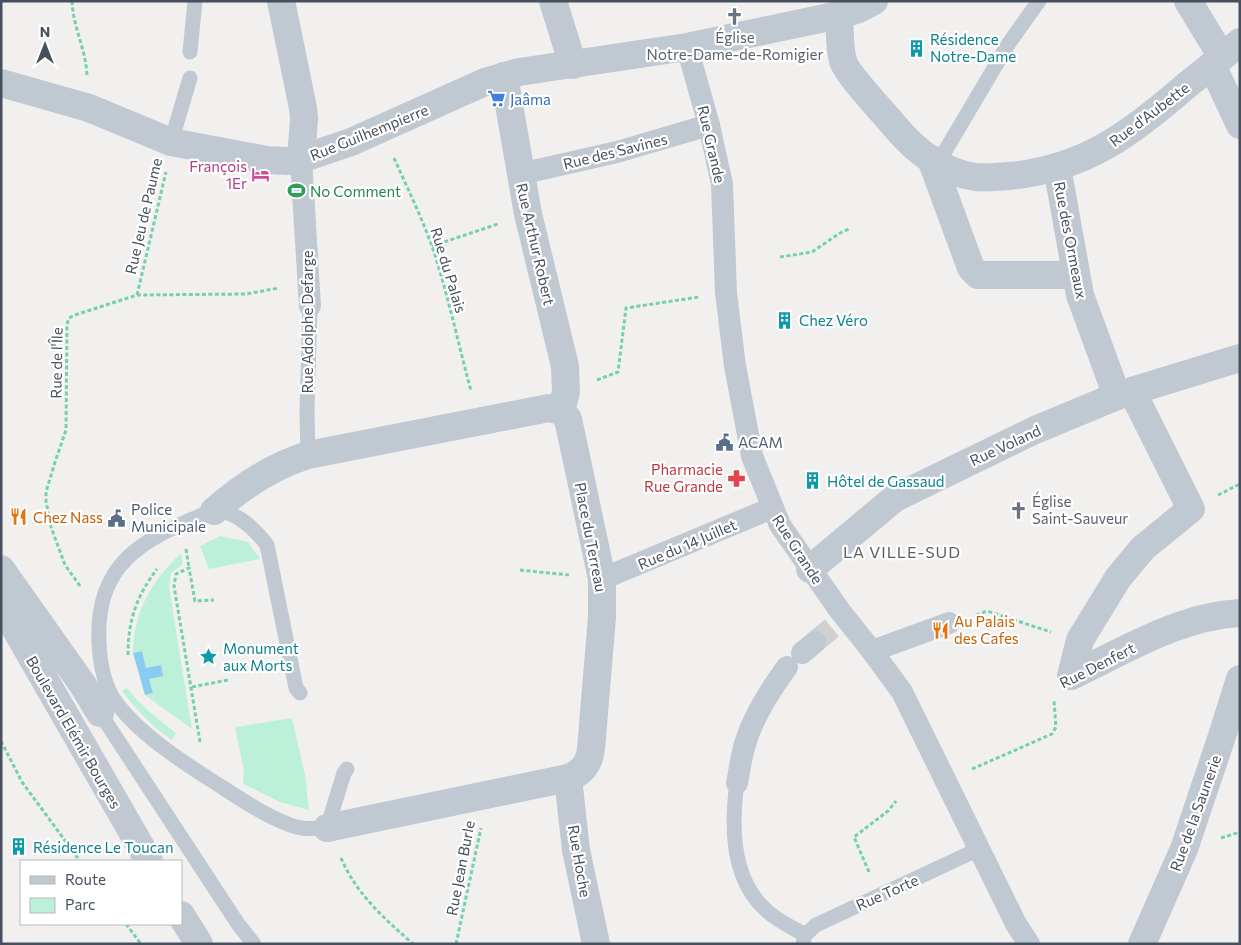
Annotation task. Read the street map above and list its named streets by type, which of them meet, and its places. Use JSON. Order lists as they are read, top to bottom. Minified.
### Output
{"streets":{"street":["Rue d'Aubette","Rue Guilhempierre","Rue Grande","Rue des Savines","Rue des Ormeaux","Rue Arthur Robert","Rue Adolphe Defarge","Rue Voland","Place du Terreau","Rue du 14 Juillet","Rue Denfert","Boulevard Elémir Bourges","Rue de la Saunerie","Rue Hoche"],"lane":["Rue Torte"],"path":["Rue Jeu de Paume","Rue du Palais","Rue de l'Île","Rue Jean Burle"]},"crossings":[["Rue d'Aubette","Rue Guilhempierre"],["Rue d'Aubette","Rue des Ormeaux"],["Rue Guilhempierre","Rue Grande"],["Rue Guilhempierre","Rue Jeu de Paume"],["Rue Guilhempierre","Rue Arthur Robert"],["Rue Guilhempierre","Rue du Palais"],["Rue Guilhempierre","Rue Adolphe Defarge"],["Rue Grande","Rue des Savines"],["Rue Grande","Rue Voland"],["Rue Grande","Rue du 14 Juillet"],["Rue Grande","Rue Denfert"],["Rue Grande","Rue Torte"],["Rue des Savines","Rue Arthur Robert"],["Rue Jeu de Paume","Rue de l'Île"],["Rue des Ormeaux","Rue Voland"],["Rue Arthur Robert","Place du Terreau"],["Rue Adolphe Defarge","Rue de l'Île"],["Place du Terreau","Rue du 14 Juillet"],["Place du Terreau","Rue Hoche"],["Place du Terreau","Rue Jean Burle"]],"districts":["LA VILLE-SUD"],"places":{"church":["Église Notre-Dame-de-Romigier","Église Saint-Sauveur"],"building":["Résidence Notre-Dame","Chez Véro","Hôtel de Gassaud","Résidence Le Toucan"],"supermarket":["Jaâma"],"hotel":["François 1Er"],"sports":["No Comment"],"public building":["ACAM","Police Municipale"],"pharmacy":["Pharmacie Rue Grande"],"restaurant":["Chez Nass","Au Palais des Cafes"],"place":["Monument aux Morts"]},"legend":["Route","Parc"],"north":"top"}
